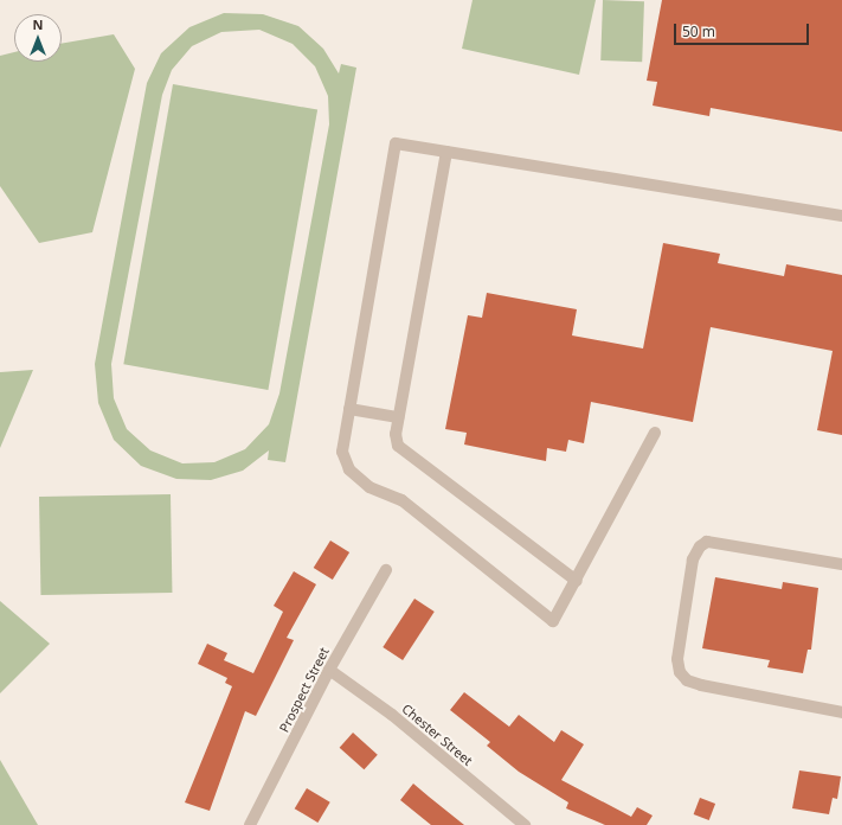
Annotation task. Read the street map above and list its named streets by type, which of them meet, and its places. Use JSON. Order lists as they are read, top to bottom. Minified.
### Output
{"streets":{"street":["Prospect Street","Chester Street"]},"crossings":[["Prospect Street","Chester Street"]],"scale_bar":"50 m","north":"top"}
